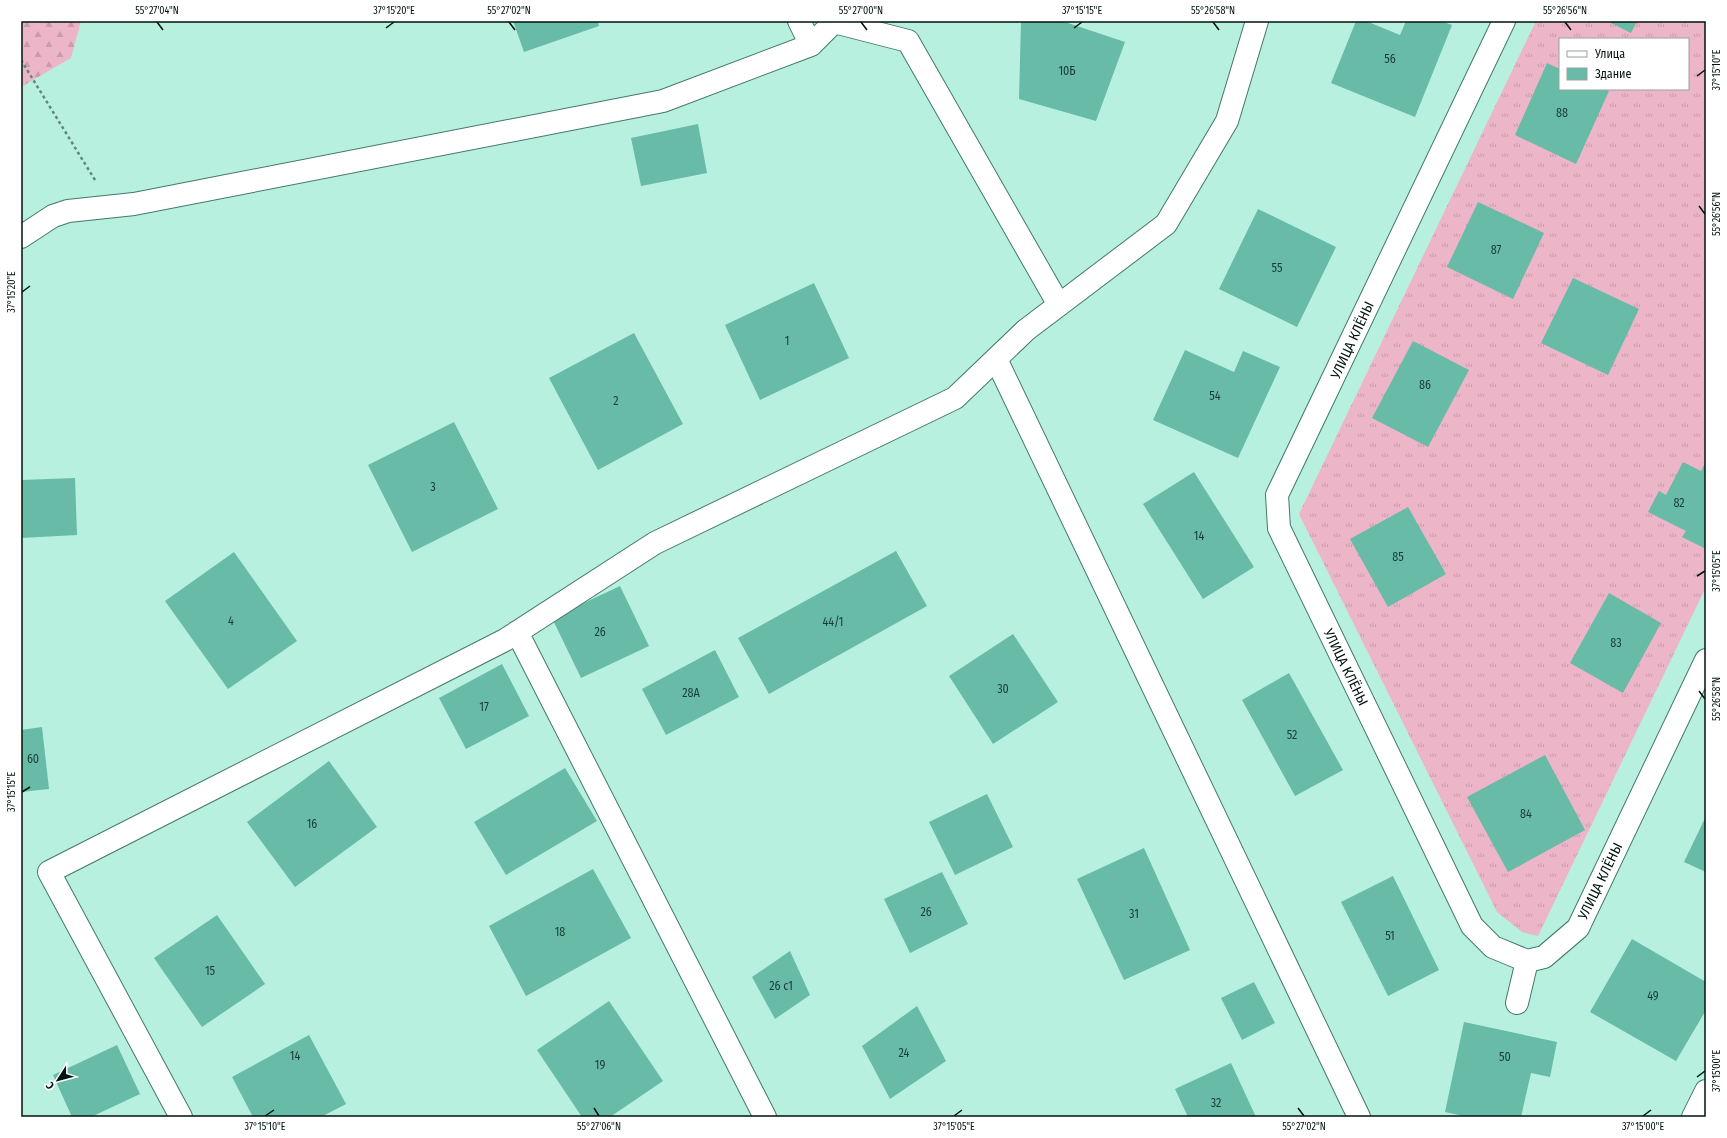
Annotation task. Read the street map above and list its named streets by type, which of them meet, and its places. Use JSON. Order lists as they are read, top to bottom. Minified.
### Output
{"streets":{"street":["УЛИЦА КЛЁНЫ"]},"house_numbers":["56","10Б","88","87","55","1","86","54","2","3","82","14","85","4","44/1","26","83","30","28А","17","52","60","84","16","26","31","18","51","15","26 с1","49","24","14","50","19","32"],"legend":["Улица","Здание"],"north":"bottom left","coordinates":["55°27'04\"N","37°15'20\"E","55°27'02\"N","55°27'00\"N","37°15'15\"E","55°26'58\"N","55°26'56\"N","37°15'10\"E","37°15'05\"E","37°15'00\"E","55°27'06\"N"]}
